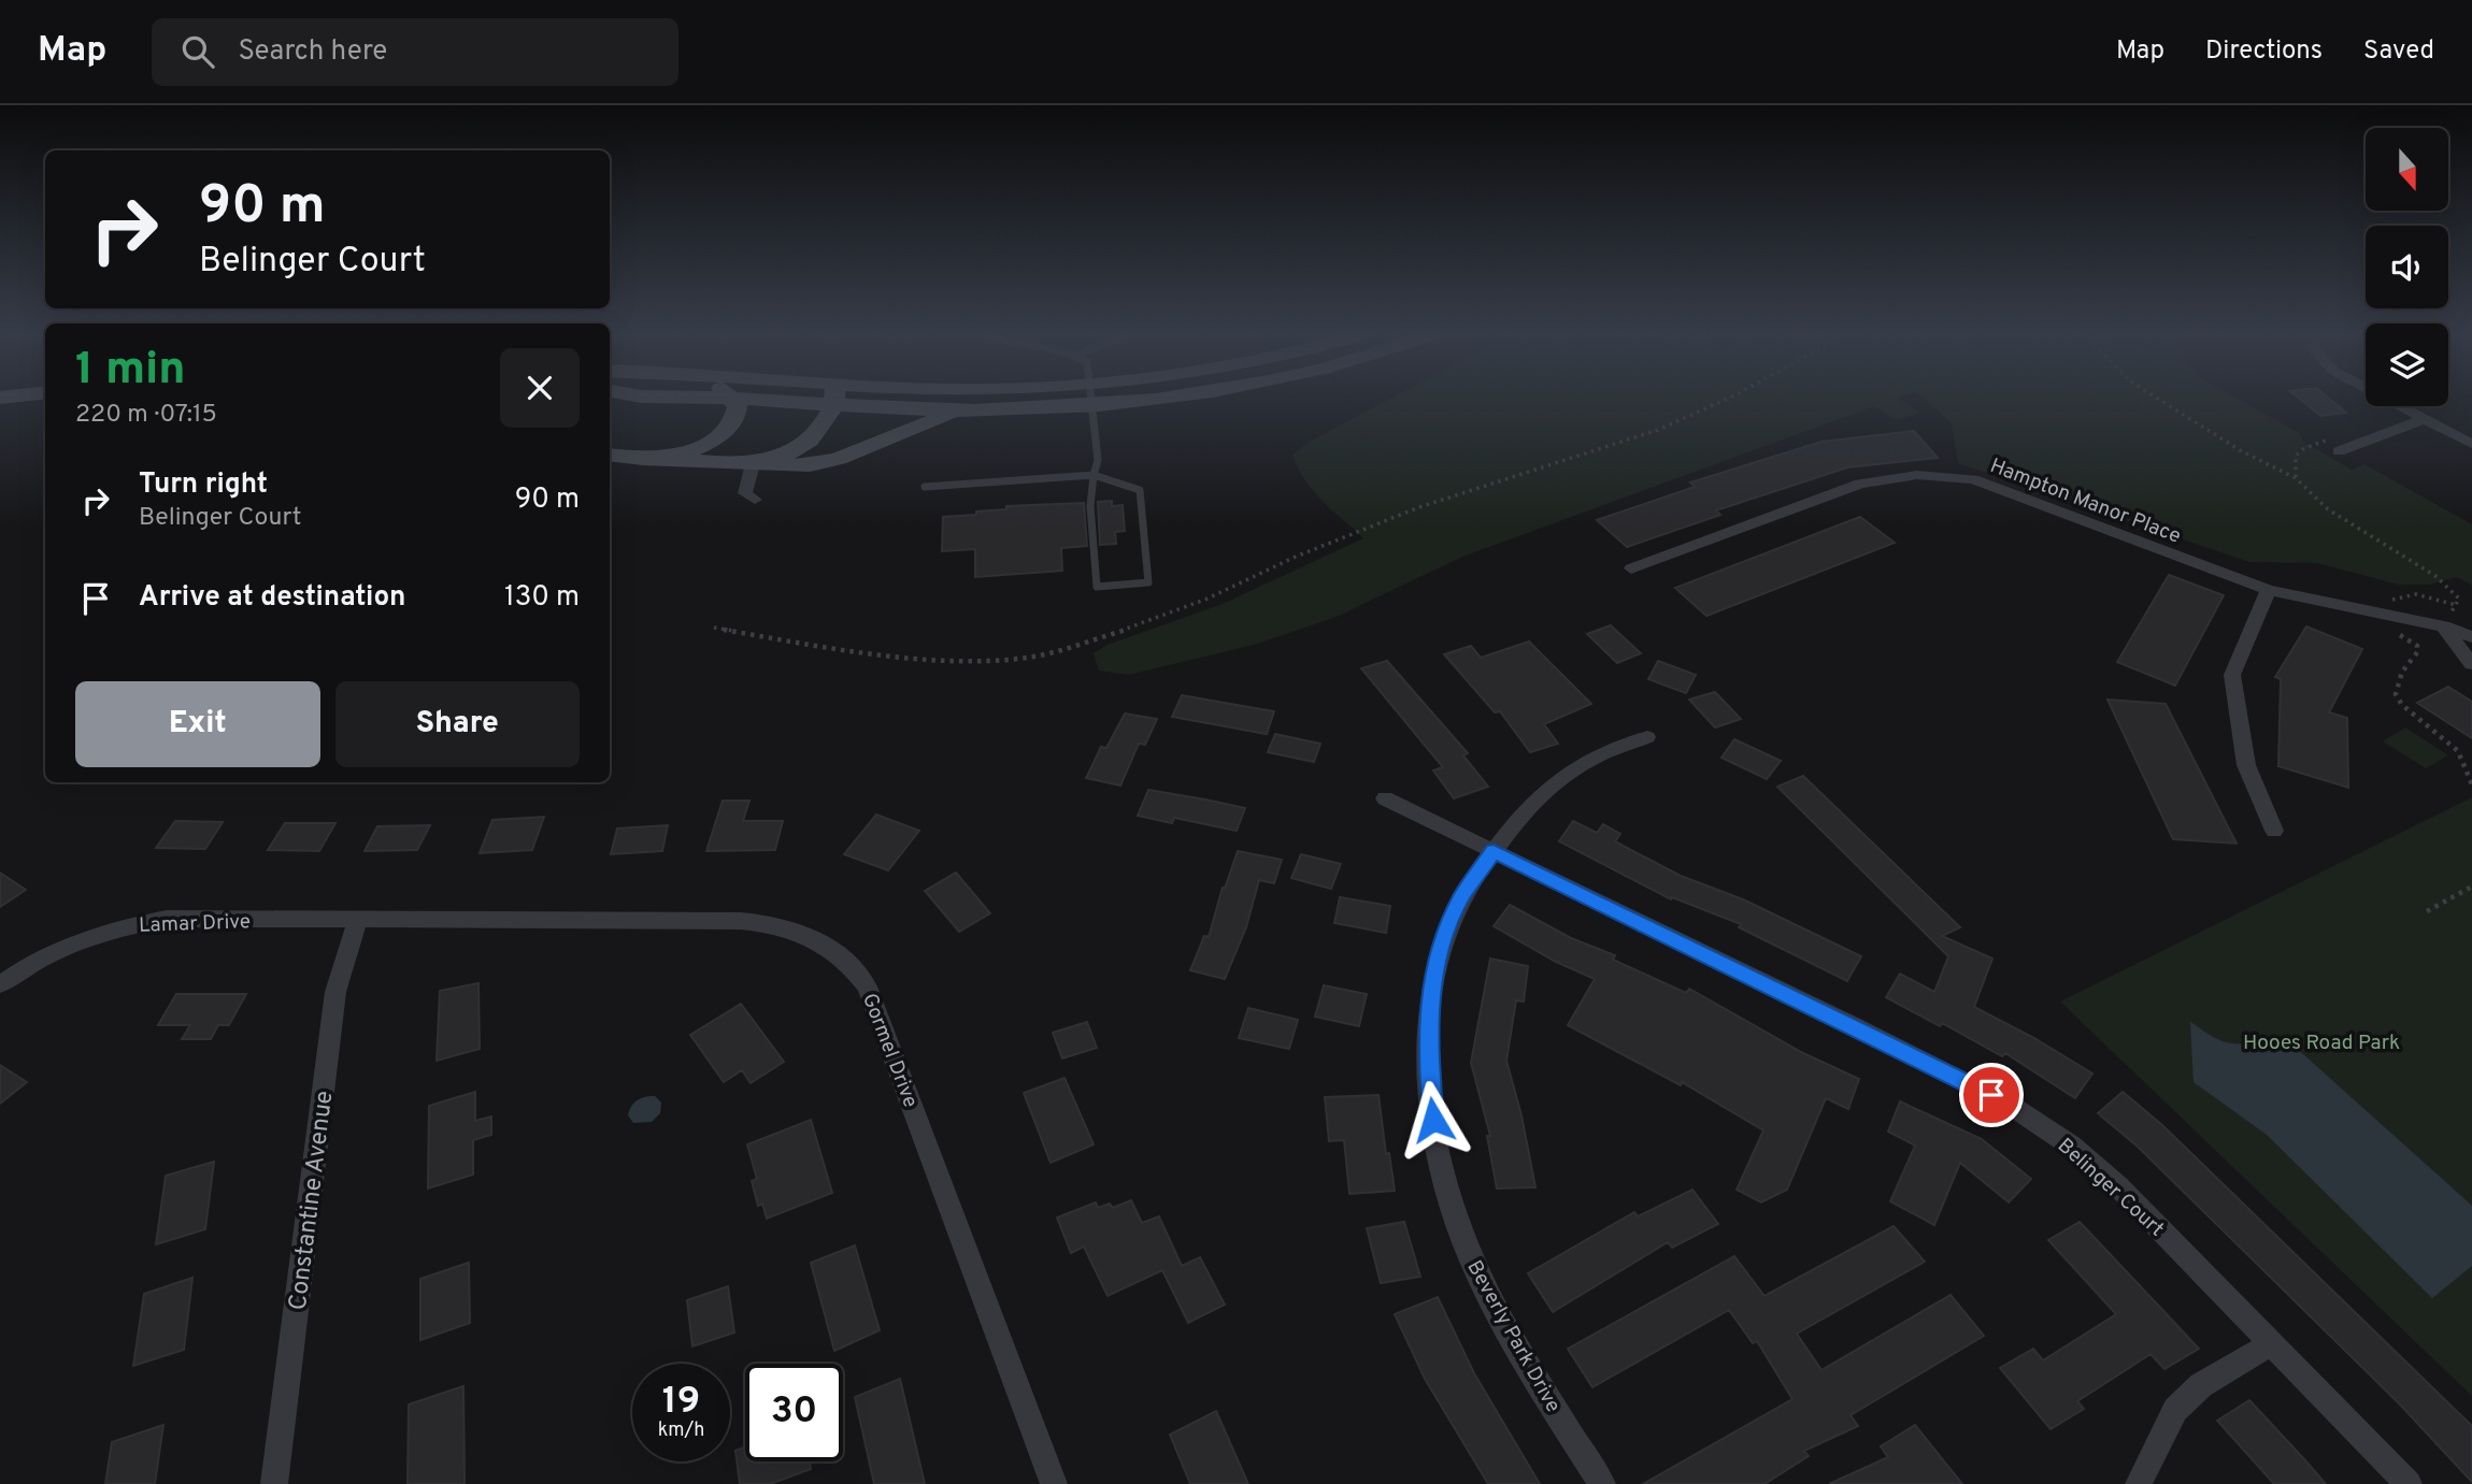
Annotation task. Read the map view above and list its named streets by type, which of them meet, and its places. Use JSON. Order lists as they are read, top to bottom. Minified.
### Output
{"streets":{"street":["Hampton Manor Place","Lamar Drive","Gormel Drive","Belinger Court","Constantine Avenue","Beverly Park Drive"]},"crossings":[["Lamar Drive","Gormel Drive"],["Lamar Drive","Constantine Avenue"],["Gormel Drive","Constantine Avenue"],["Belinger Court","Beverly Park Drive"]],"parks":["Hooes Road Park"],"north":"bottom","page":{"header":"Map","search":"Search here","nav":["Map","Directions","Saved"],"turn":["90 m","Belinger Court"],"heading":["1 min","220 m · 07:15"],"list":[{"name":"Turn right","note":"Belinger Court","value":"90 m"},{"name":"Arrive at destination","value":"130 m"}],"buttons":["Exit","Share"],"speed":"19 km/h","limit":"30"}}
